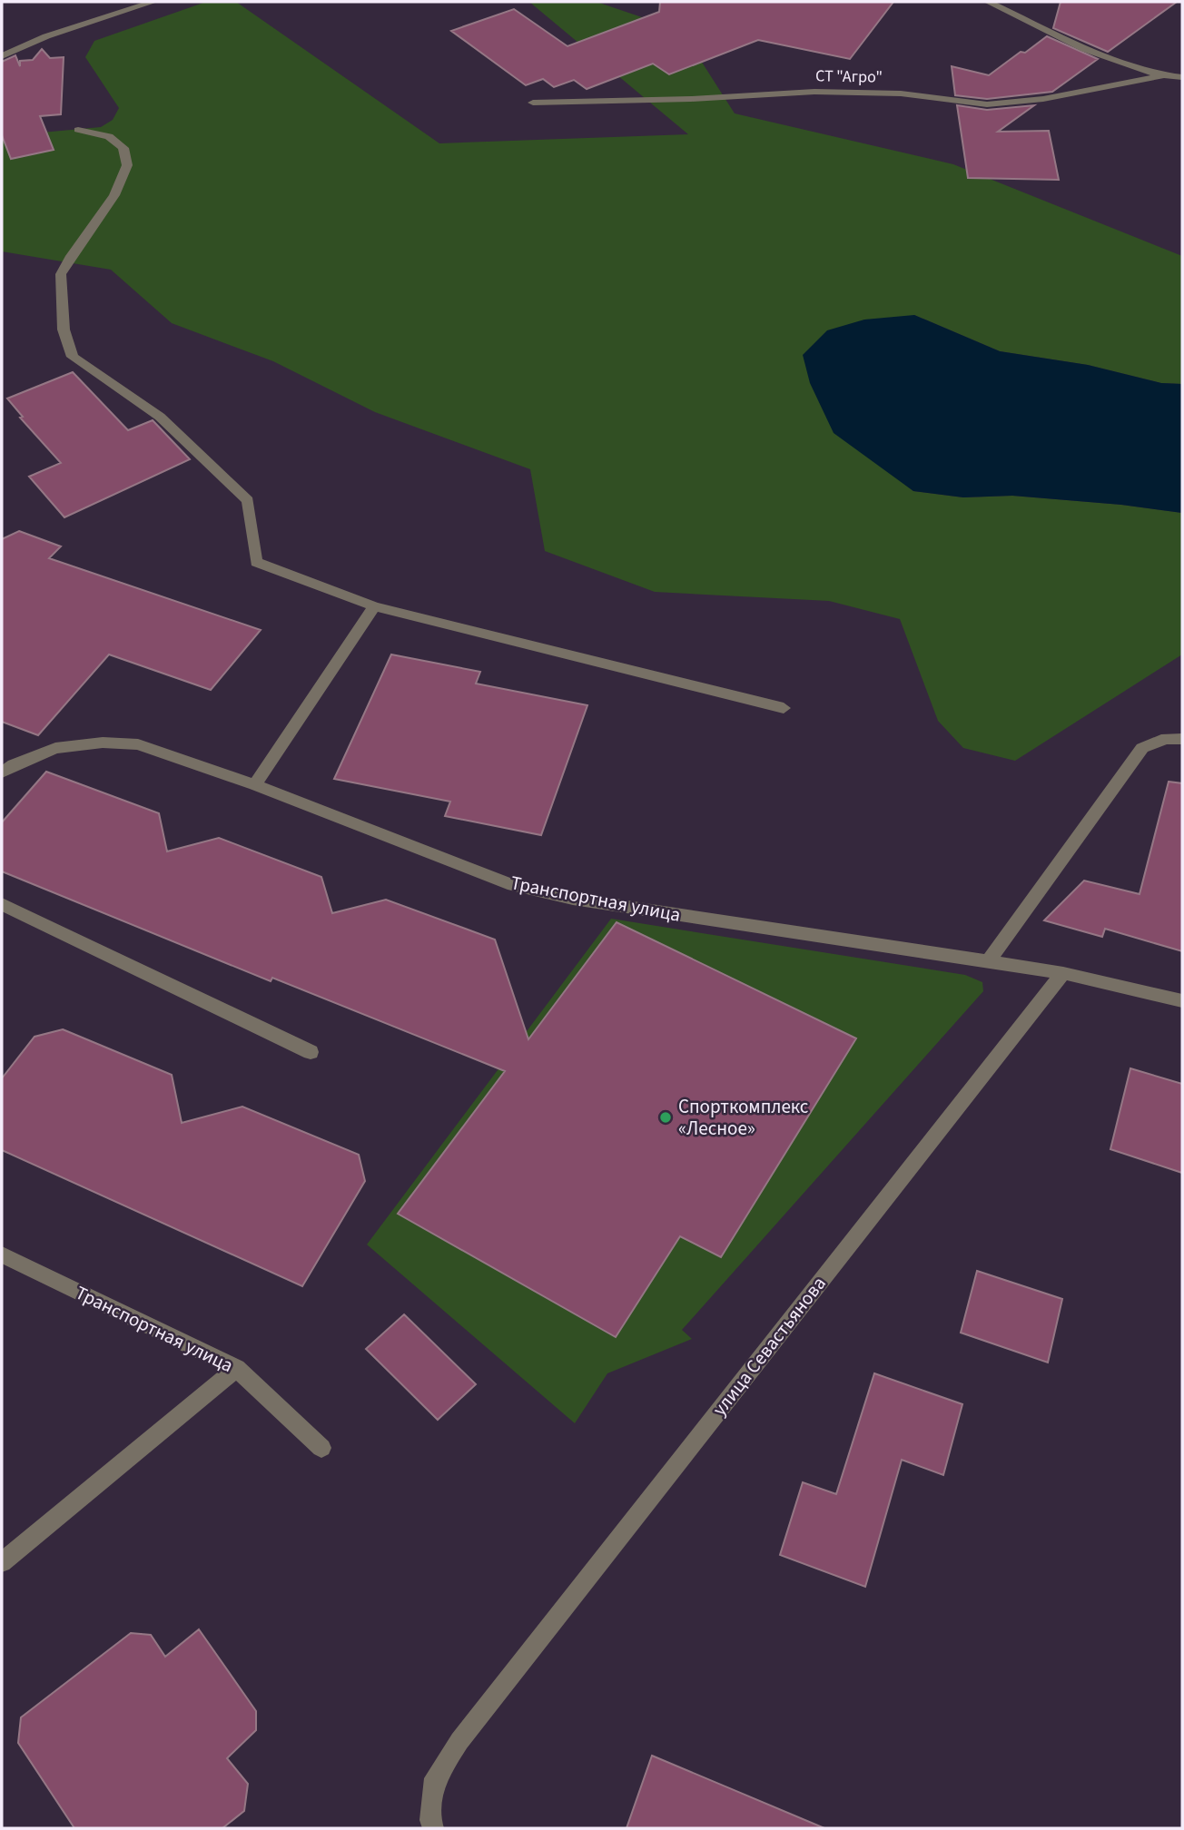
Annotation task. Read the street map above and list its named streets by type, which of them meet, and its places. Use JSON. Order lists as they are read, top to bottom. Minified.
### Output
{"streets":{"street":["СТ \"Агро\"","Транспортная улица","улица Севастьянова"]},"crossings":[["Транспортная улица","улица Севастьянова"]],"places":["Спорткомплекс «Лесное»"]}
